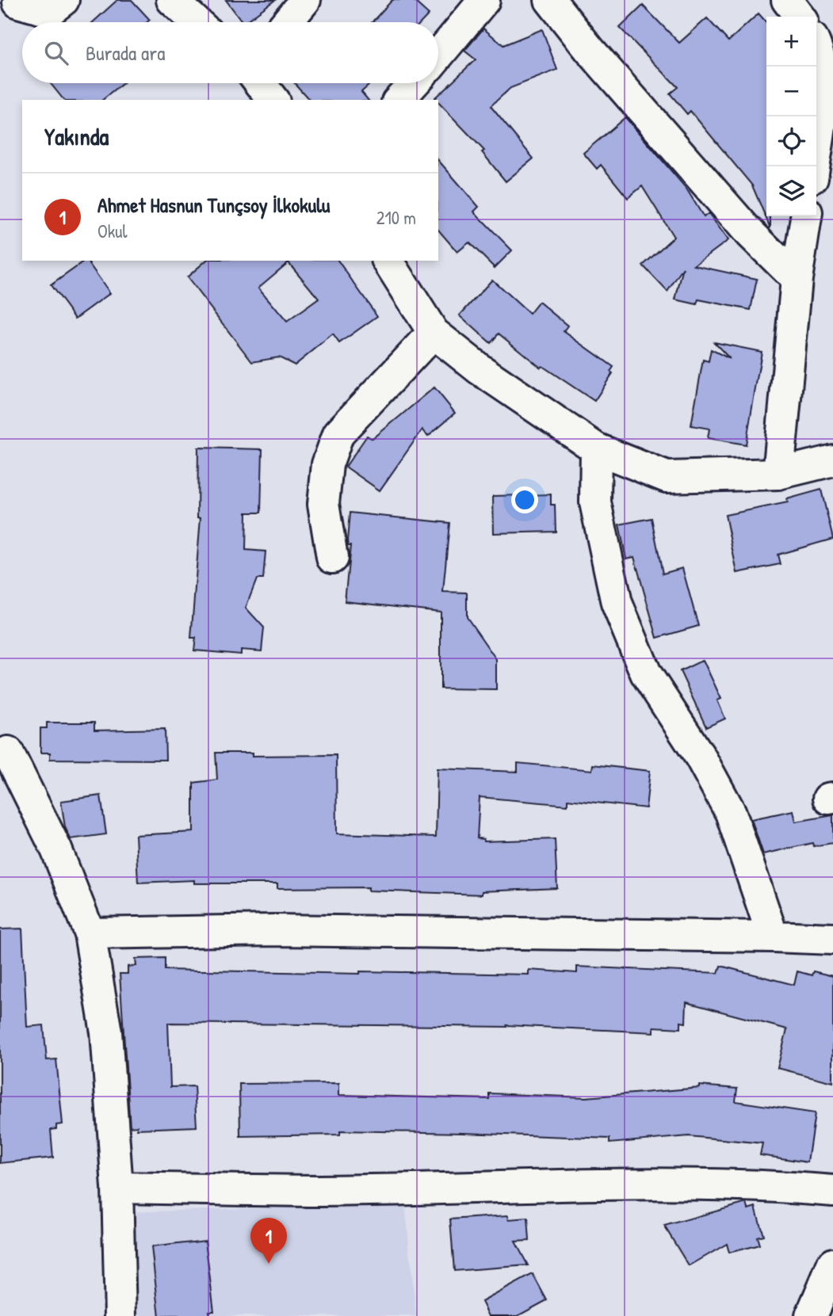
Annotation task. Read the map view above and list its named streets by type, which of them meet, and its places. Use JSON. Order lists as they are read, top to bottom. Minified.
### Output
{"page":{"map_buttons":["+","−"],"search":"Burada ara","heading":"Yakında","list":[{"mark":"1","name":"Ahmet Hasnun Tunçsoy İlkokulu","note":"Okul","value":"210 m"}],"pins":"1"}}
